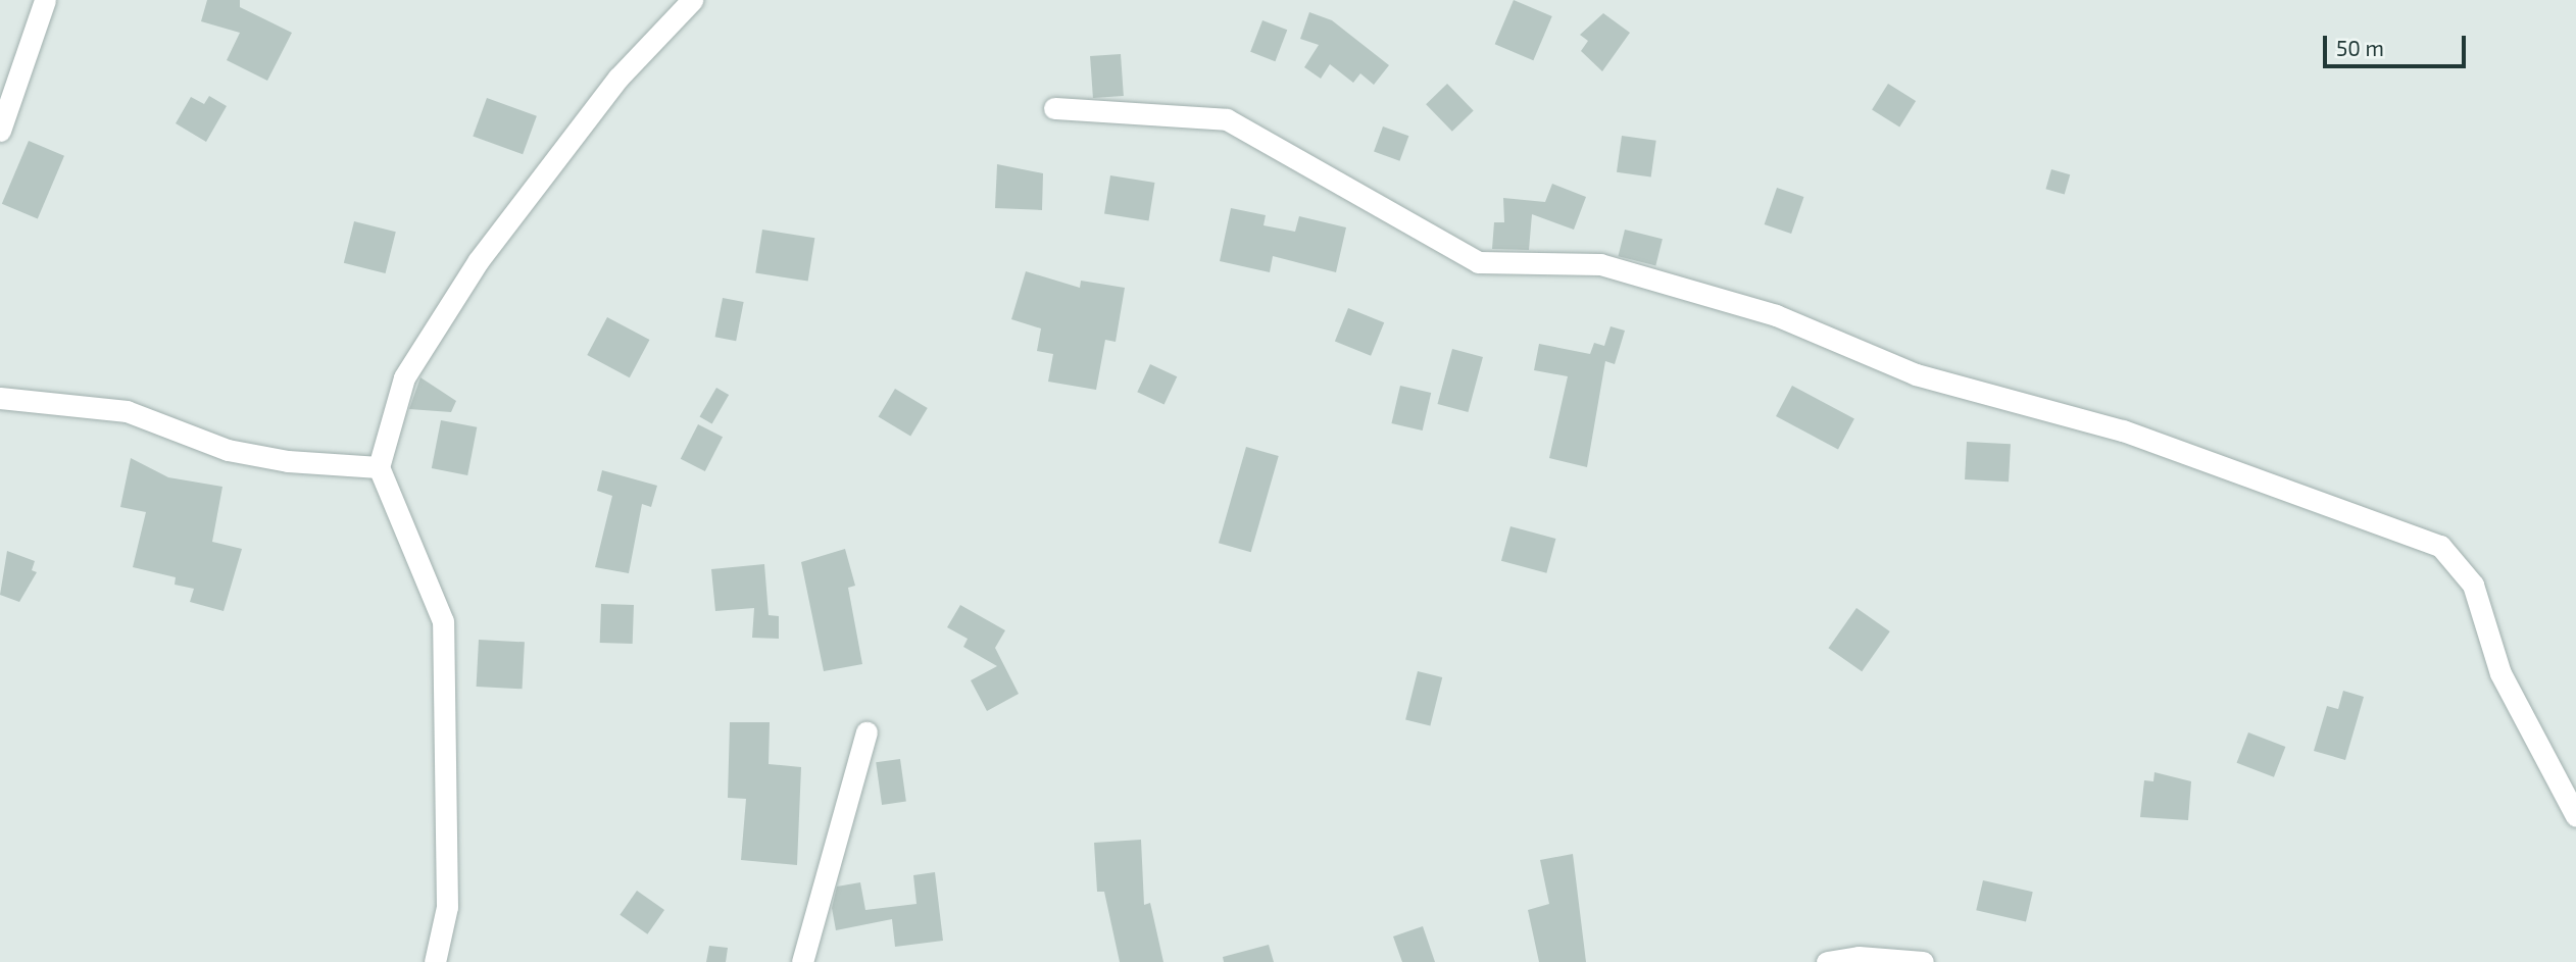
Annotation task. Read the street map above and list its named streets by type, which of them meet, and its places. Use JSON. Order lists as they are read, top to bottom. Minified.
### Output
{"scale_bar":"50 m"}
